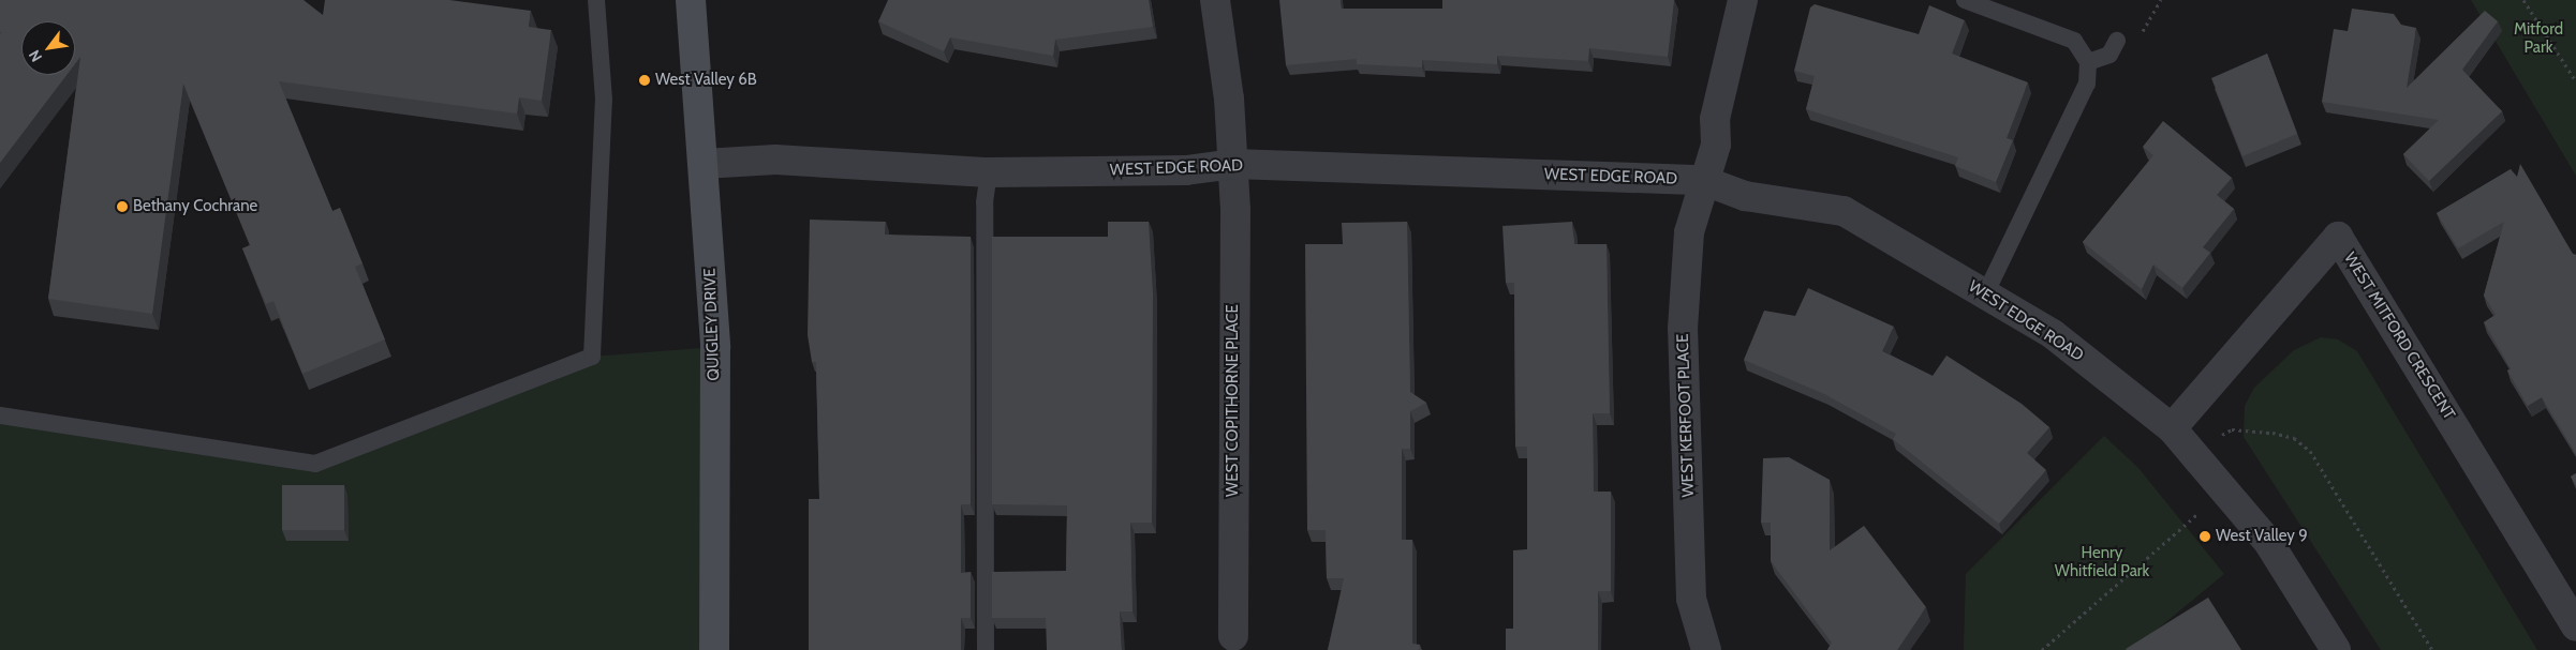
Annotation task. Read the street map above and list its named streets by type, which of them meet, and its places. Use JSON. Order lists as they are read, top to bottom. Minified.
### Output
{"streets":{"street":["WEST EDGE ROAD","QUIGLEY DRIVE","WEST MITFORD CRESCENT","WEST COPITHORNE PLACE","WEST KERFOOT PLACE"]},"crossings":[["WEST EDGE ROAD","QUIGLEY DRIVE"],["WEST EDGE ROAD","WEST MITFORD CRESCENT"],["WEST EDGE ROAD","WEST COPITHORNE PLACE"],["WEST EDGE ROAD","WEST KERFOOT PLACE"]],"parks":["Mitford Park","Henry Whitfield Park"],"places":["West Valley 6B","Bethany Cochrane","West Valley 9"],"north":"bottom left"}
